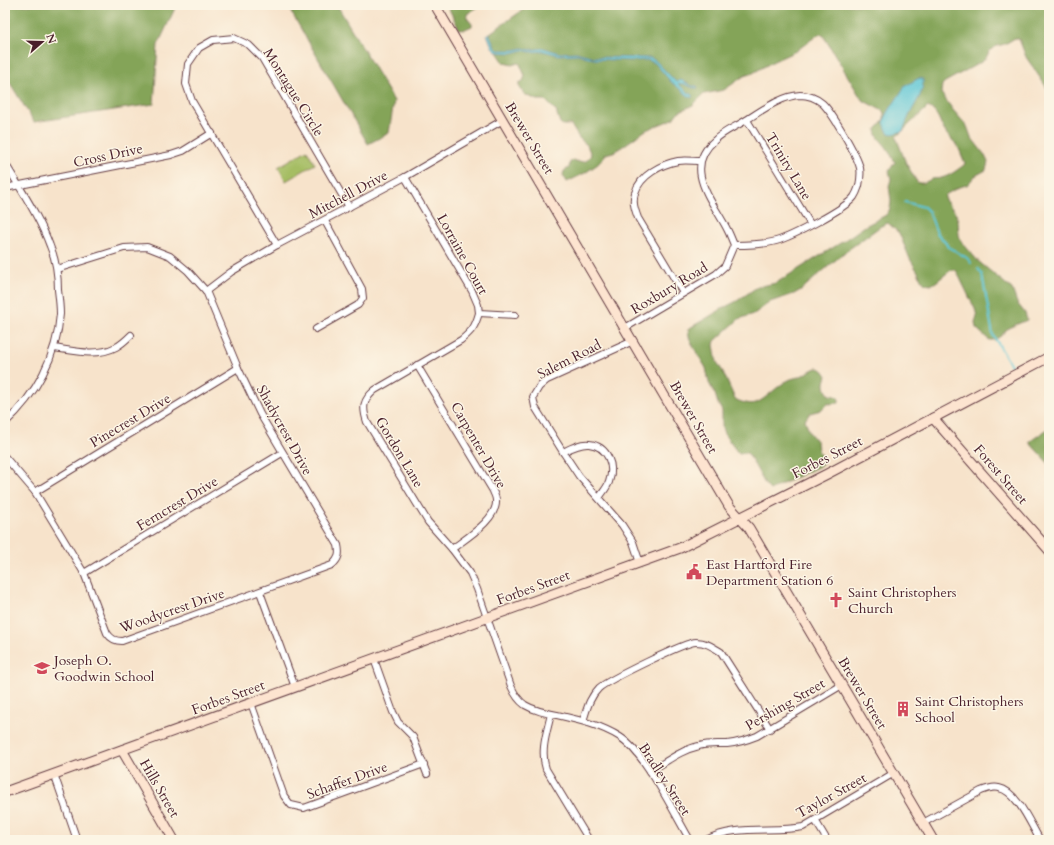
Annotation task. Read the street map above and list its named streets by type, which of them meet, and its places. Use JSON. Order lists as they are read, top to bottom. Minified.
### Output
{"streets":{"main road":["Brewer Street","Forbes Street","Forest Street","Hills Street"],"street":["Montague Circle","Cross Drive","Trinity Lane","Mitchell Drive","Lorraine Court","Roxbury Road","Salem Road","Pinecrest Drive","Shadycrest Drive","Carpenter Drive","Gordon Lane","Ferncrest Drive","Woodycrest Drive","Pershing Street","Bradley Street","Schaffer Drive","Taylor Street"]},"crossings":[["Montague Circle","Cross Drive"],["Montague Circle","Mitchell Drive"],["Brewer Street","Mitchell Drive"],["Brewer Street","Roxbury Road"],["Brewer Street","Salem Road"],["Brewer Street","Forbes Street"],["Brewer Street","Pershing Street"],["Brewer Street","Taylor Street"],["Mitchell Drive","Lorraine Court"],["Mitchell Drive","Shadycrest Drive"],["Lorraine Court","Gordon Lane"],["Salem Road","Forbes Street"],["Pinecrest Drive","Shadycrest Drive"],["Pinecrest Drive","Woodycrest Drive"],["Shadycrest Drive","Ferncrest Drive"],["Shadycrest Drive","Woodycrest Drive"],["Carpenter Drive","Gordon Lane"],["Gordon Lane","Forbes Street"],["Gordon Lane","Bradley Street"],["Forbes Street","Forest Street"],["Forbes Street","Bradley Street"],["Forbes Street","Schaffer Drive"],["Forbes Street","Hills Street"],["Ferncrest Drive","Woodycrest Drive"],["Pershing Street","Bradley Street"]],"places":{"public building":["East Hartford Fire Department Station 6"],"church":["Saint Christophers Church"],"school or university":["Joseph O. Goodwin School"],"building":["Saint Christophers School"]},"north":"right"}
